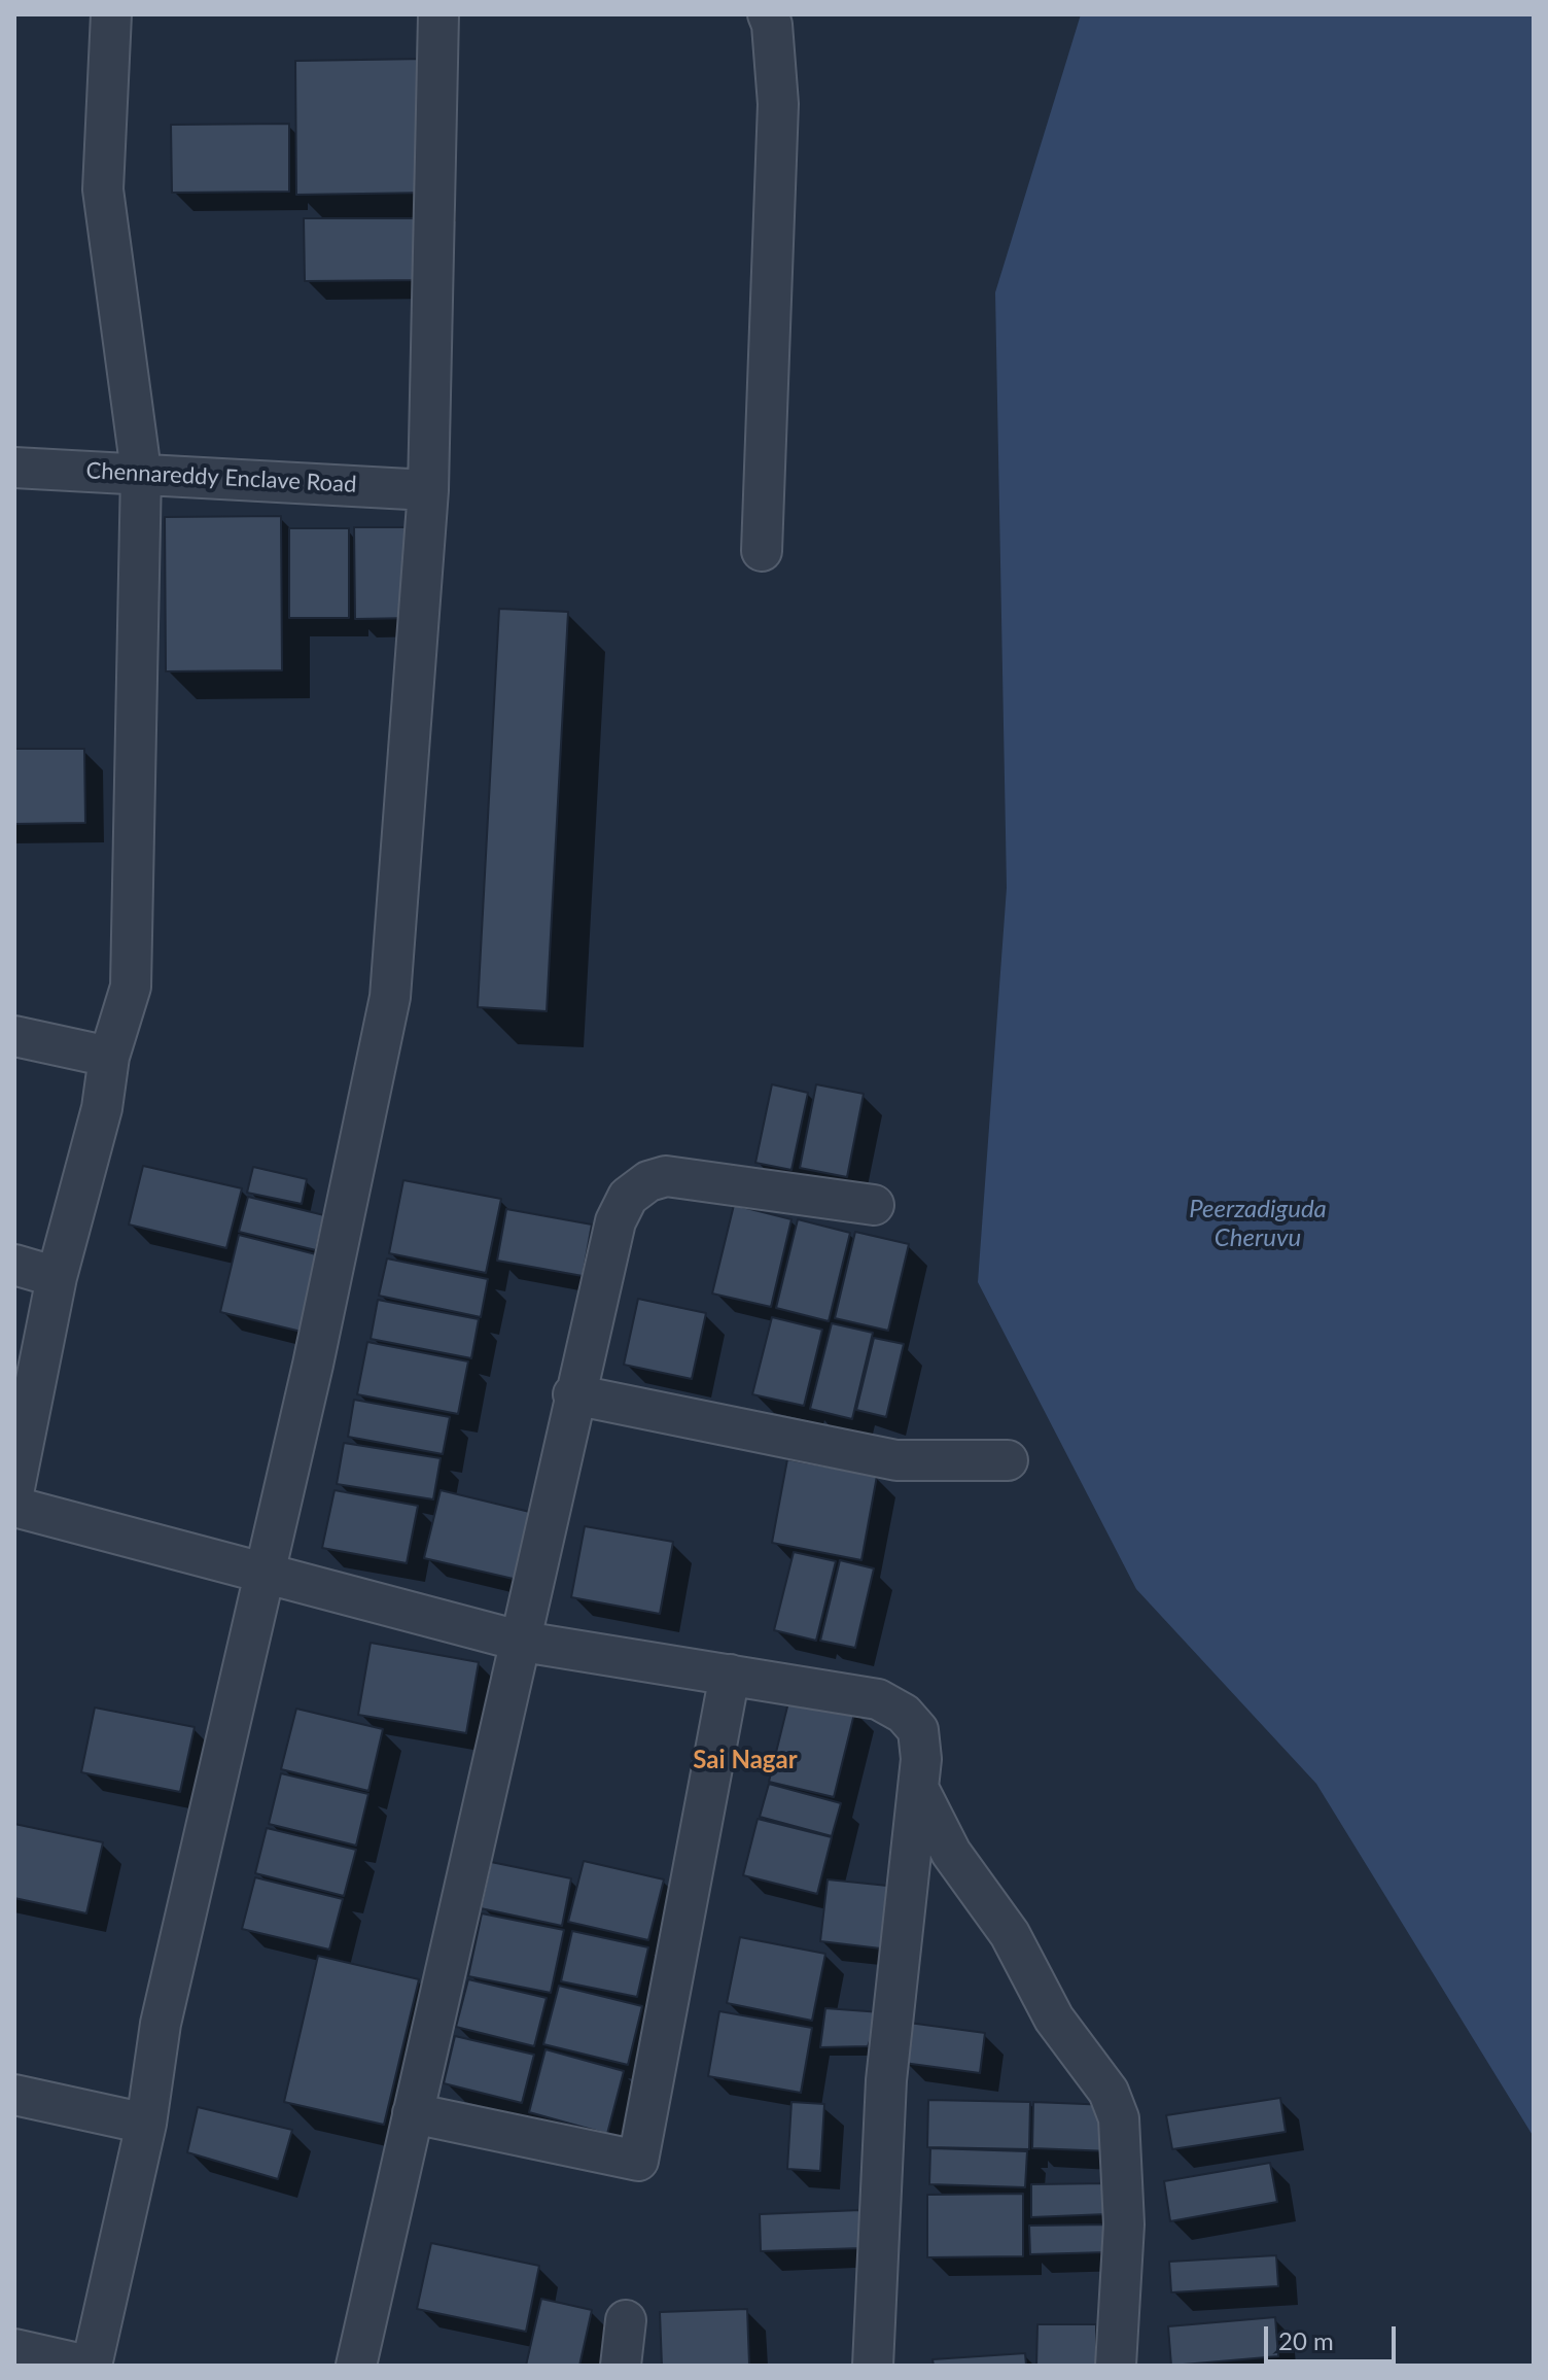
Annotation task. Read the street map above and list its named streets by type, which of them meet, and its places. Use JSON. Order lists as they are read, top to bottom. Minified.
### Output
{"streets":{"street":["Chennareddy Enclave Road"]},"districts":["Sai Nagar"],"water":["Peerzadiguda Cheruvu"],"scale_bar":"20 m"}
